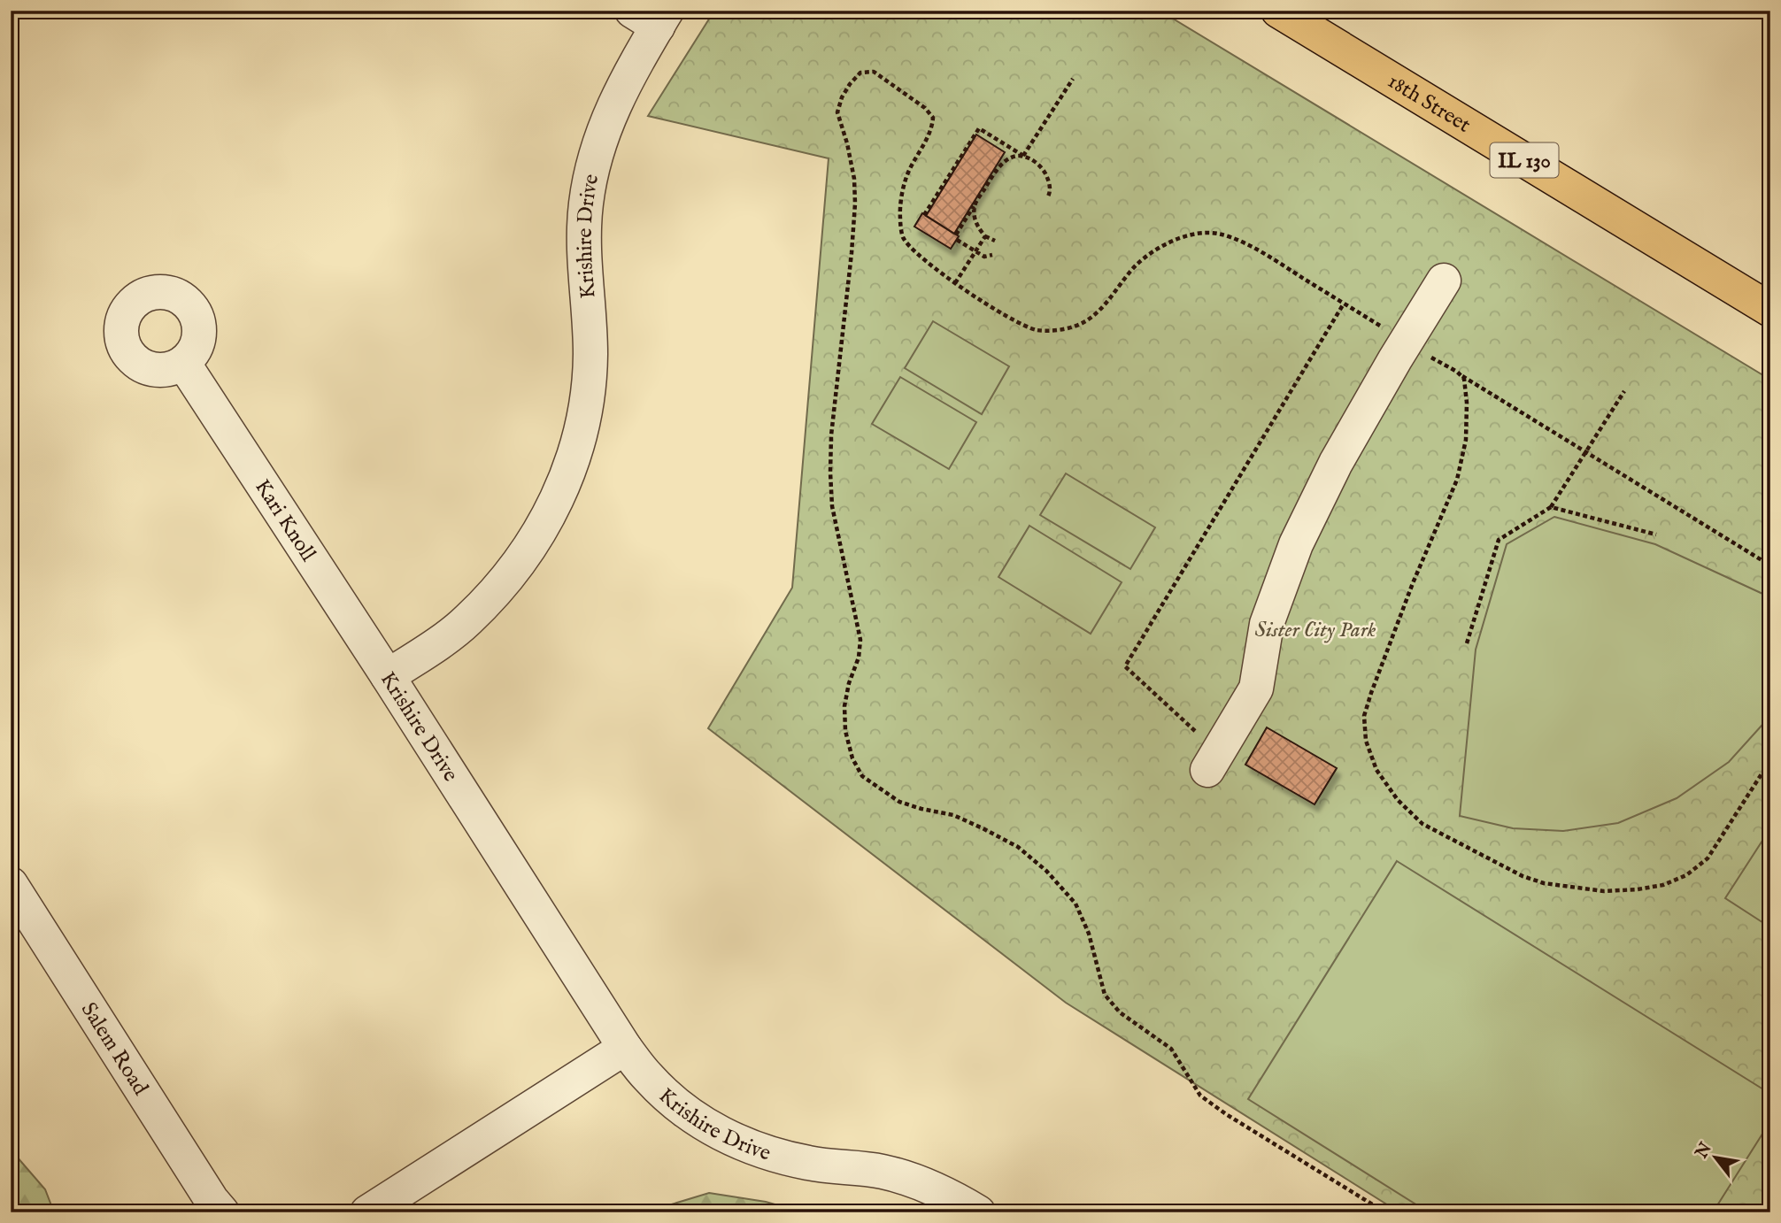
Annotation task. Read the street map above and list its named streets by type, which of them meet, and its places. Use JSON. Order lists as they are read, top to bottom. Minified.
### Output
{"streets":{"main road":["18th Street","IL 130"],"street":["Krishire Drive","Kari Knoll","Salem Road"]},"crossings":[["Krishire Drive","Kari Knoll"]],"parks":["Sister City Park"],"north":"top left"}
